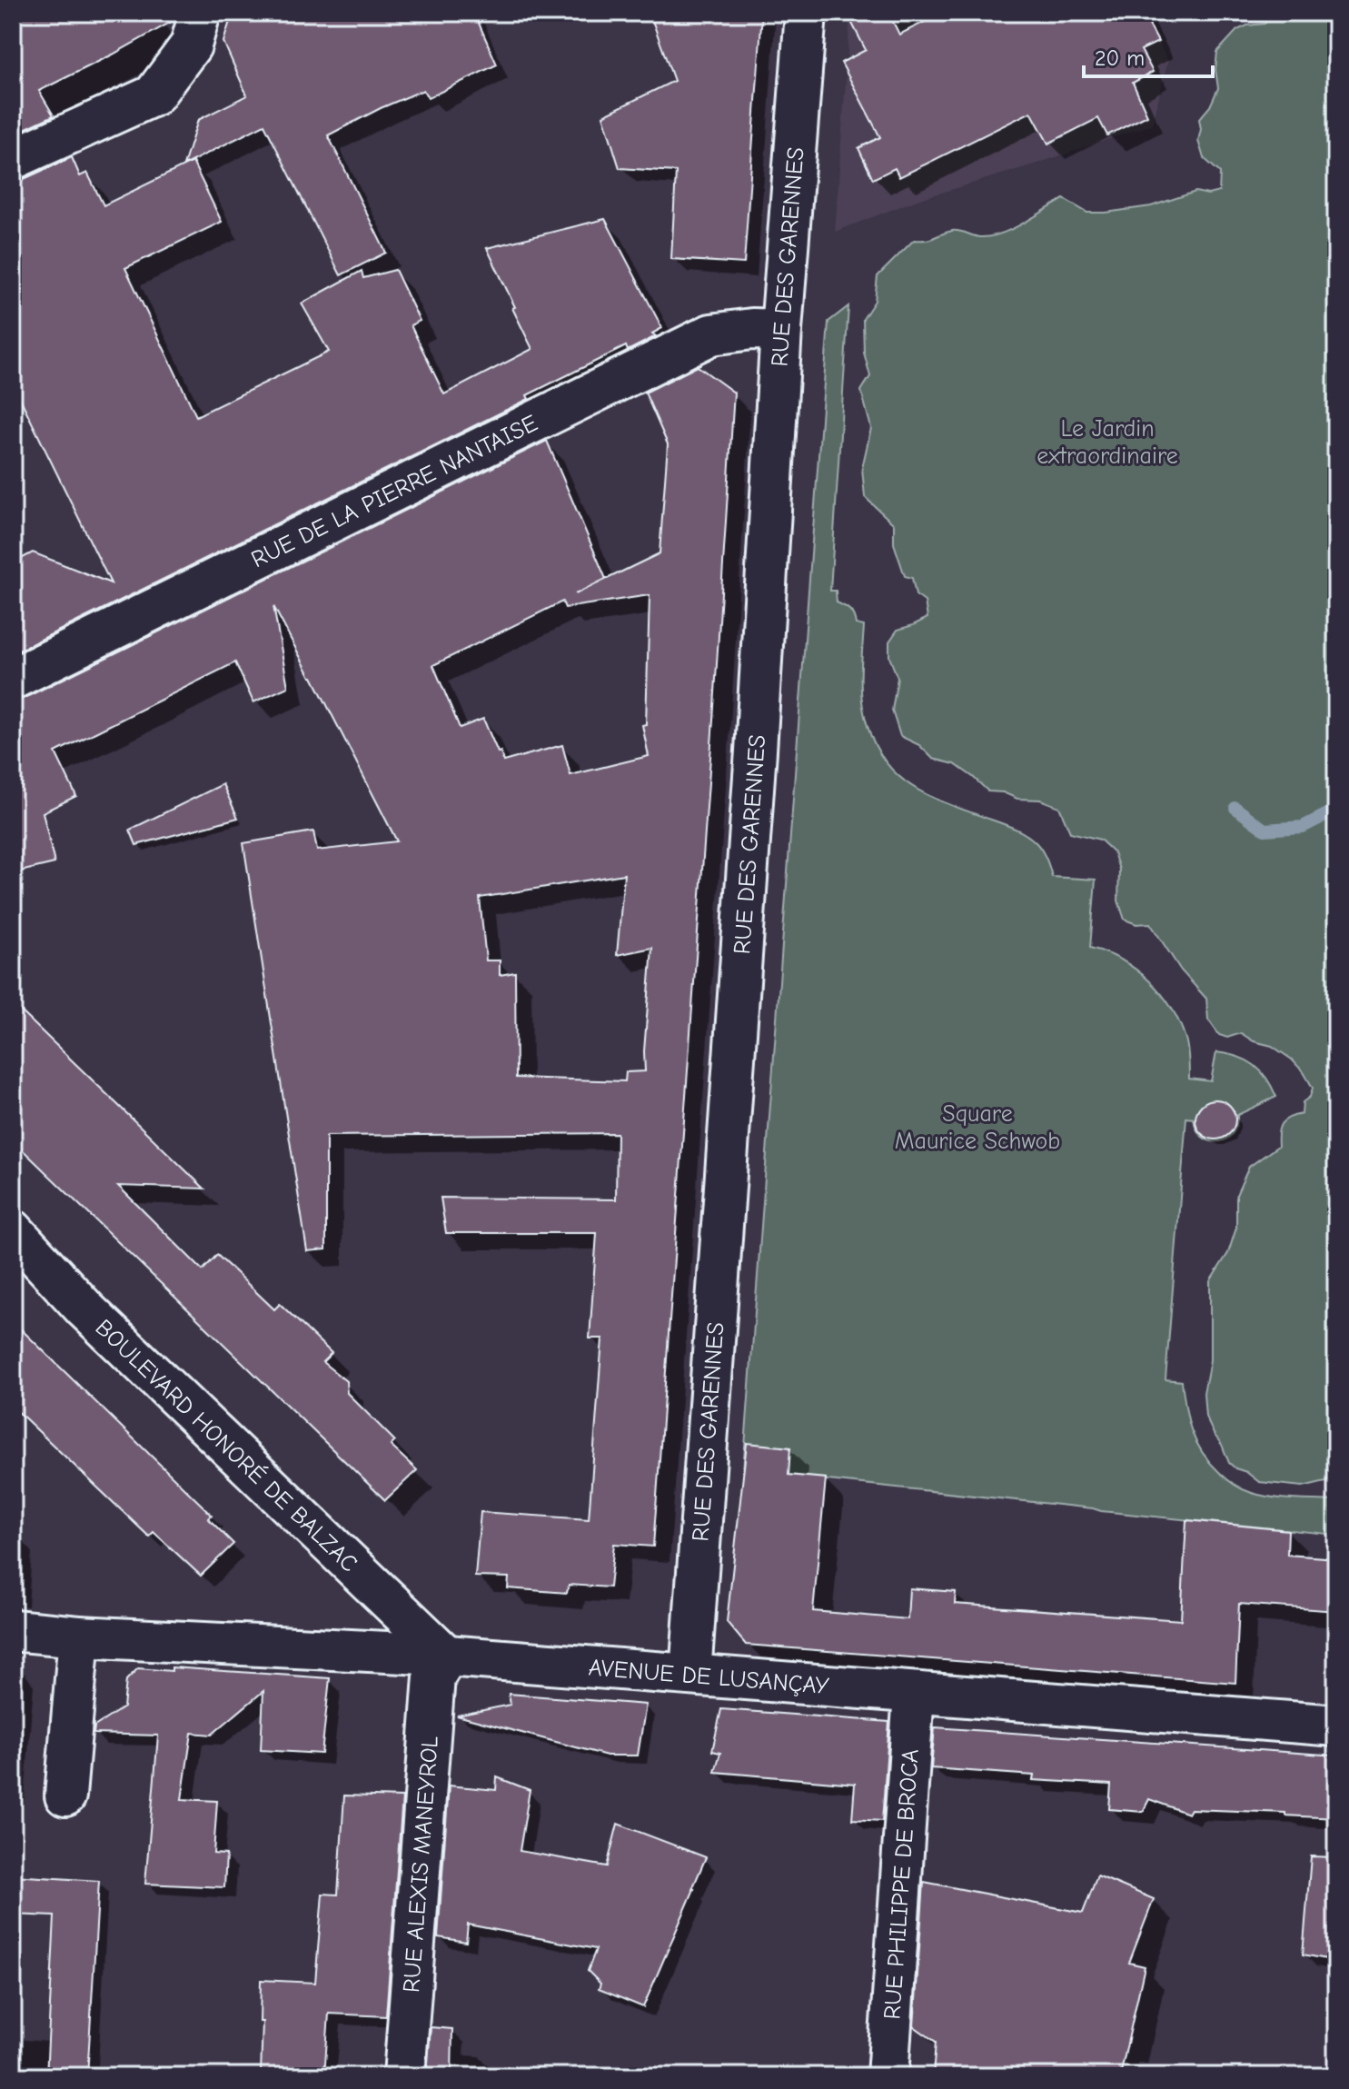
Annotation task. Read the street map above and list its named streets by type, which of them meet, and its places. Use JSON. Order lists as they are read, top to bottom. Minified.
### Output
{"streets":{"street":["RUE DES GARENNES","RUE DE LA PIERRE NANTAISE","BOULEVARD HONORÉ DE BALZAC","AVENUE DE LUSANÇAY","RUE ALEXIS MANEYROL","RUE PHILIPPE DE BROCA"]},"crossings":[["RUE DES GARENNES","RUE DE LA PIERRE NANTAISE"],["RUE DES GARENNES","AVENUE DE LUSANÇAY"],["BOULEVARD HONORÉ DE BALZAC","AVENUE DE LUSANÇAY"],["BOULEVARD HONORÉ DE BALZAC","RUE ALEXIS MANEYROL"],["AVENUE DE LUSANÇAY","RUE ALEXIS MANEYROL"],["AVENUE DE LUSANÇAY","RUE PHILIPPE DE BROCA"]],"parks":["Le Jardin extraordinaire","Square Maurice Schwob"],"scale_bar":"20 m"}
